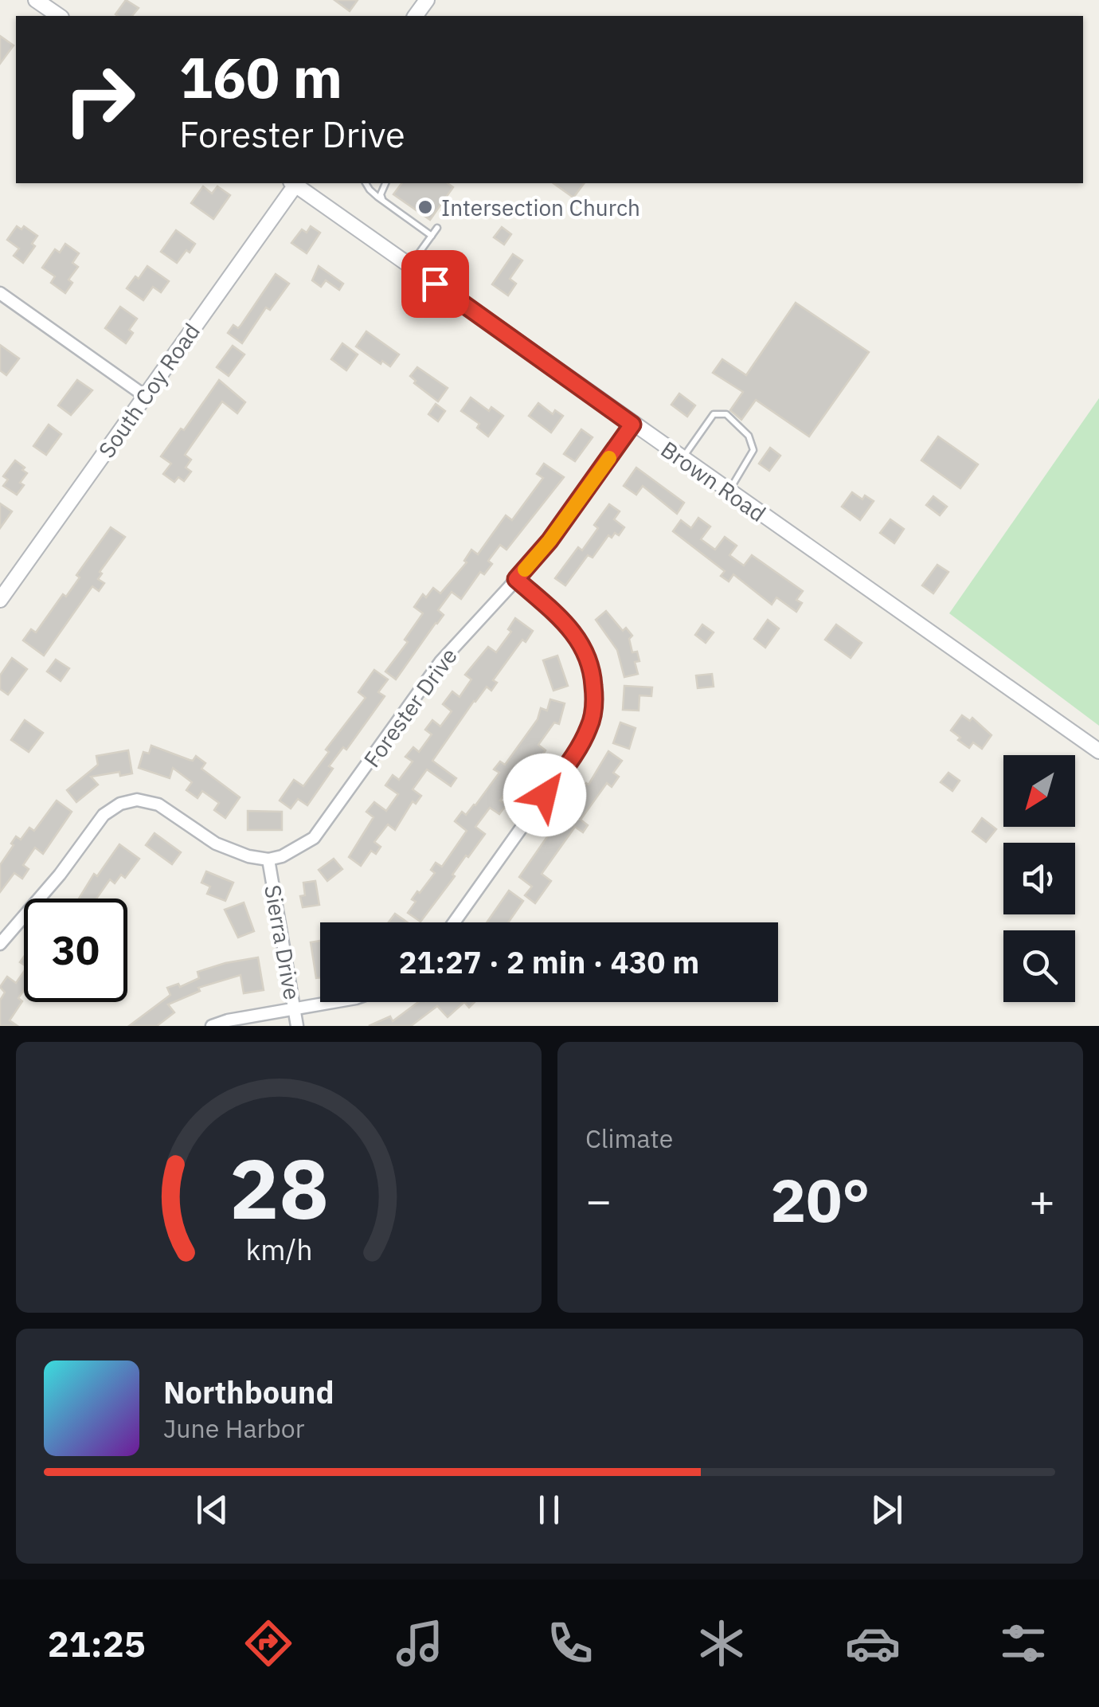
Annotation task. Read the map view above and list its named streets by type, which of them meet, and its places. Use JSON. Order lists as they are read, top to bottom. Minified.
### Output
{"streets":{"street":["South Coy Road","Brown Road","Forester Drive","Sierra Drive"]},"crossings":[["Brown Road","Forester Drive"],["Forester Drive","Sierra Drive"]],"places":["Intersection Church"],"north":"bottom left","page":{"turn":["160 m","Forester Drive"],"limit":"30","trip":"21:27 · 2 min · 430 m","tile":"Climate","heat":["−","20°","+"],"song":["Northbound","June Harbor"],"tabs":"21:25","gauge":["28","km/h"]}}
